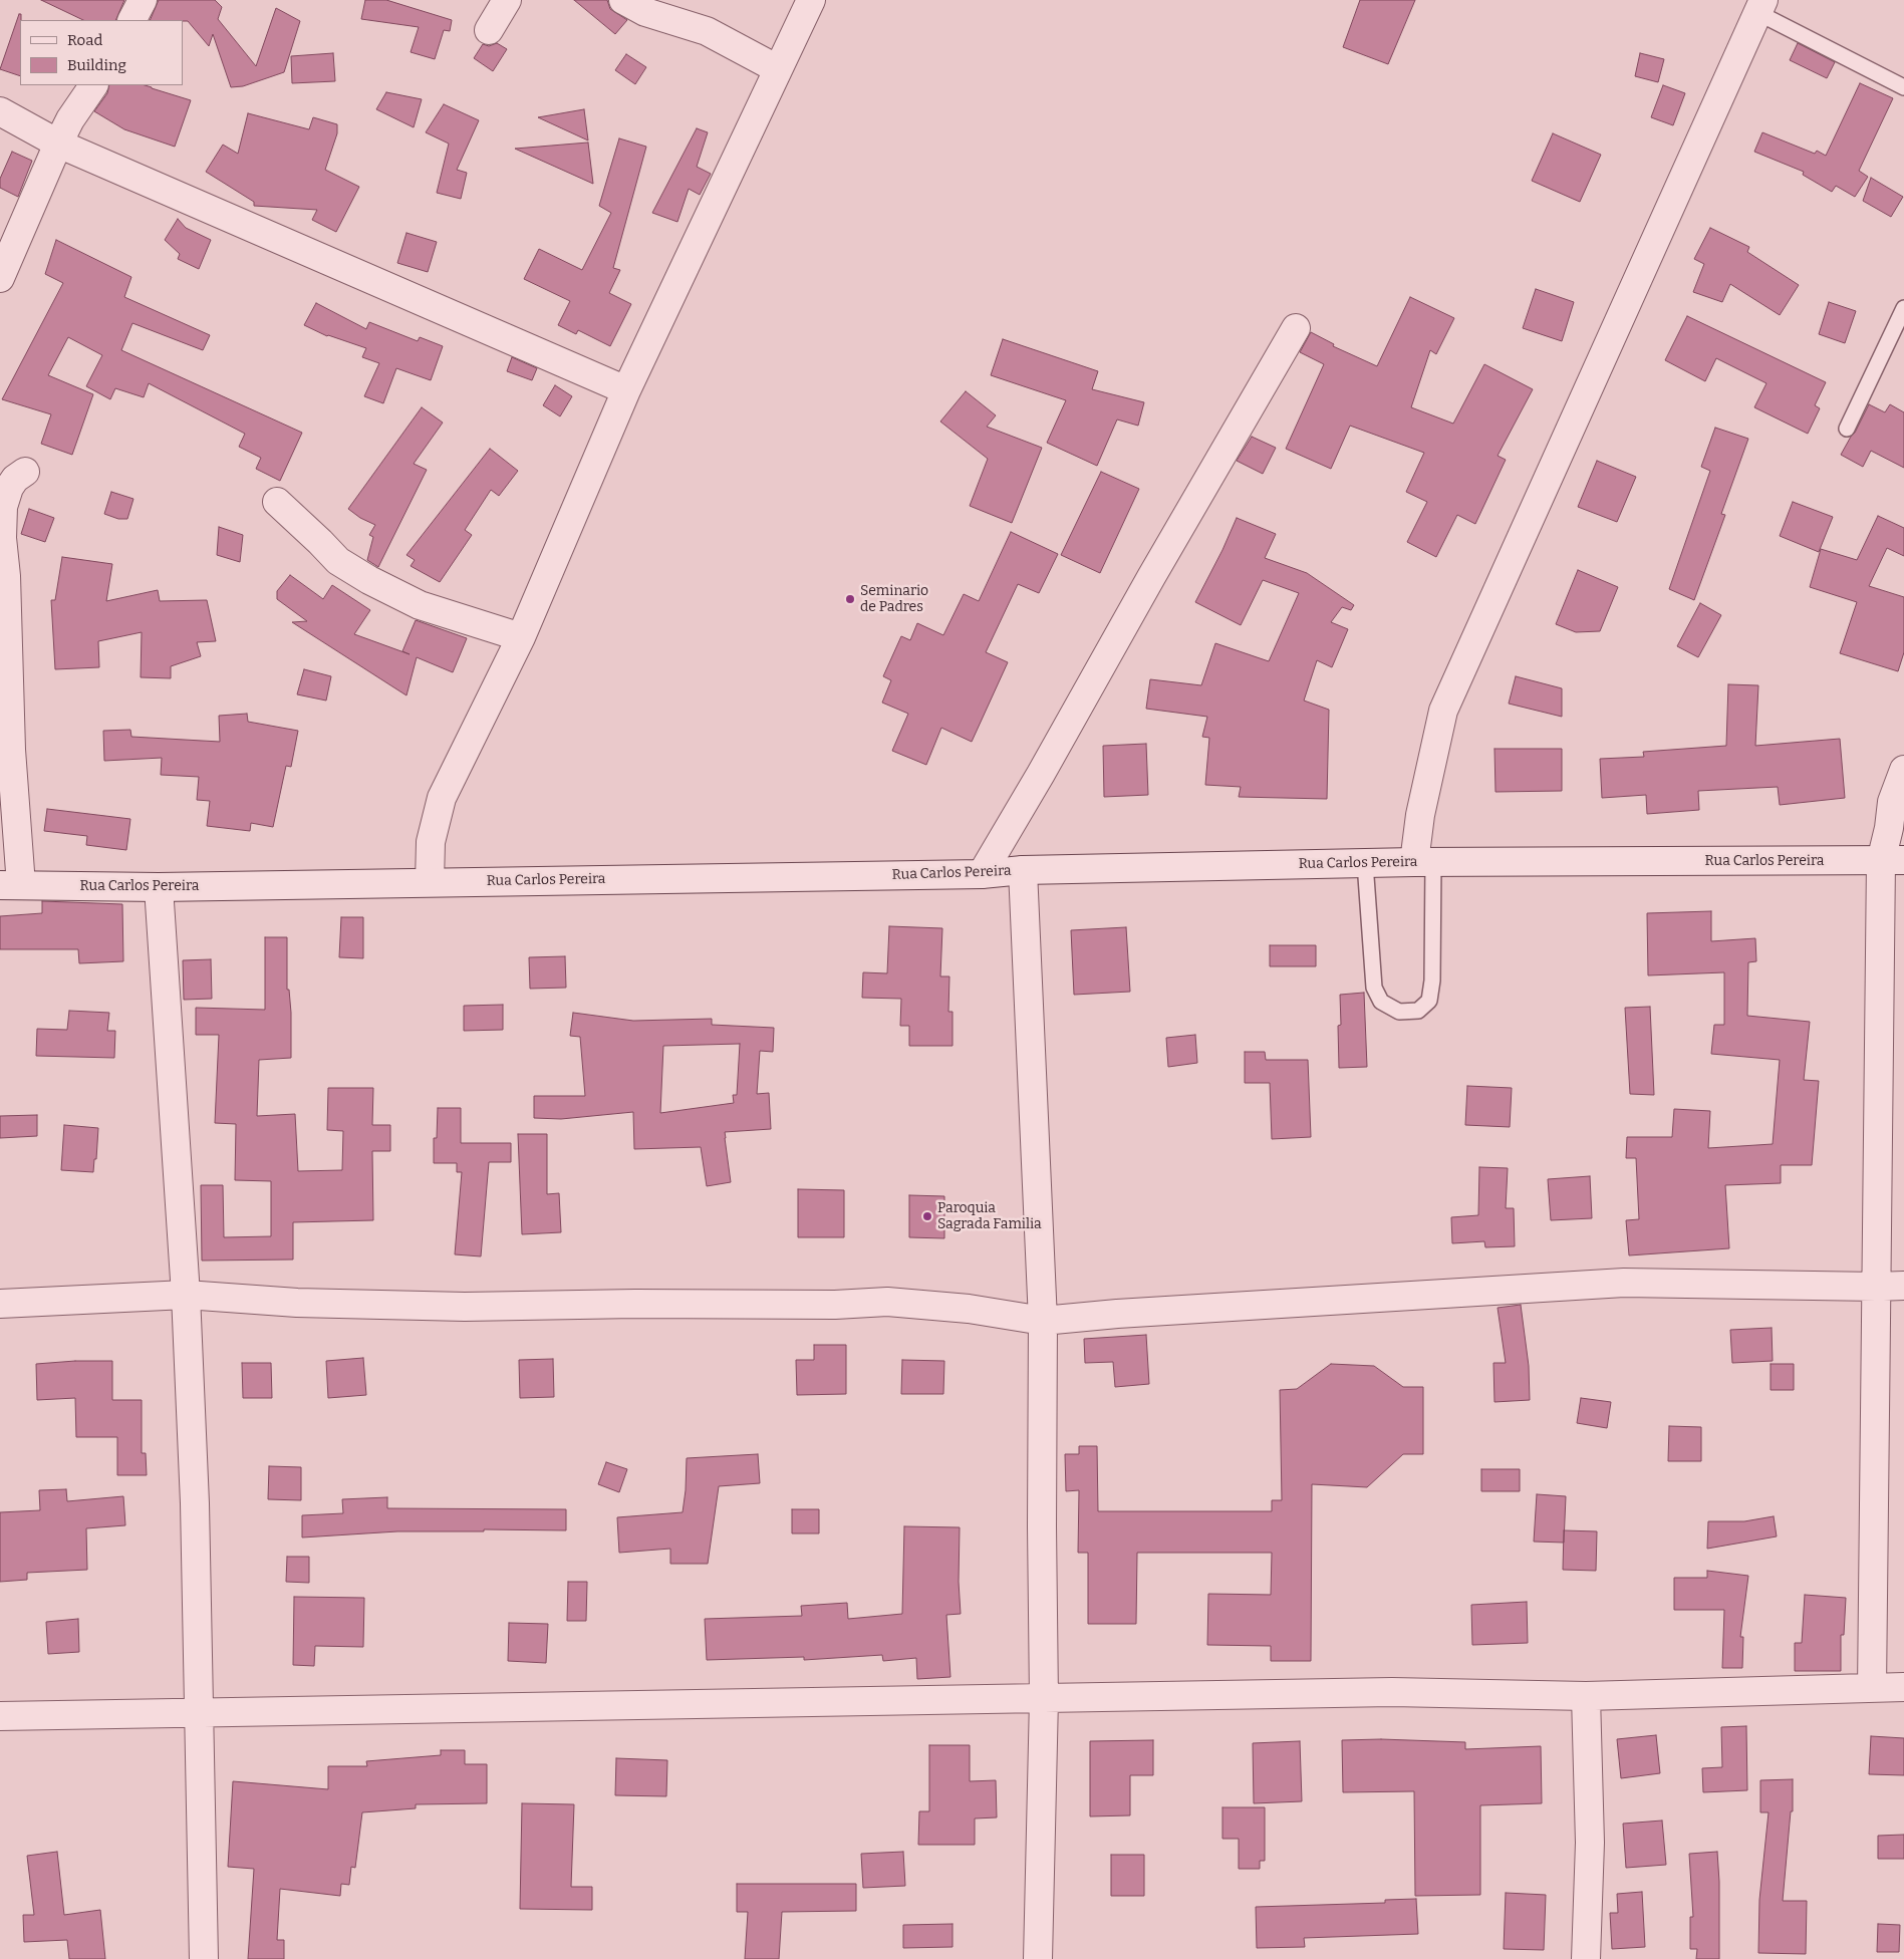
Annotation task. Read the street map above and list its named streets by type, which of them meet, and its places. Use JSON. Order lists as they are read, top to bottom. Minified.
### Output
{"streets":{"street":["Rua Carlos Pereira"]},"places":["Seminario de Padres","Paroquia Sagrada Familia"],"legend":["Road","Building"]}
